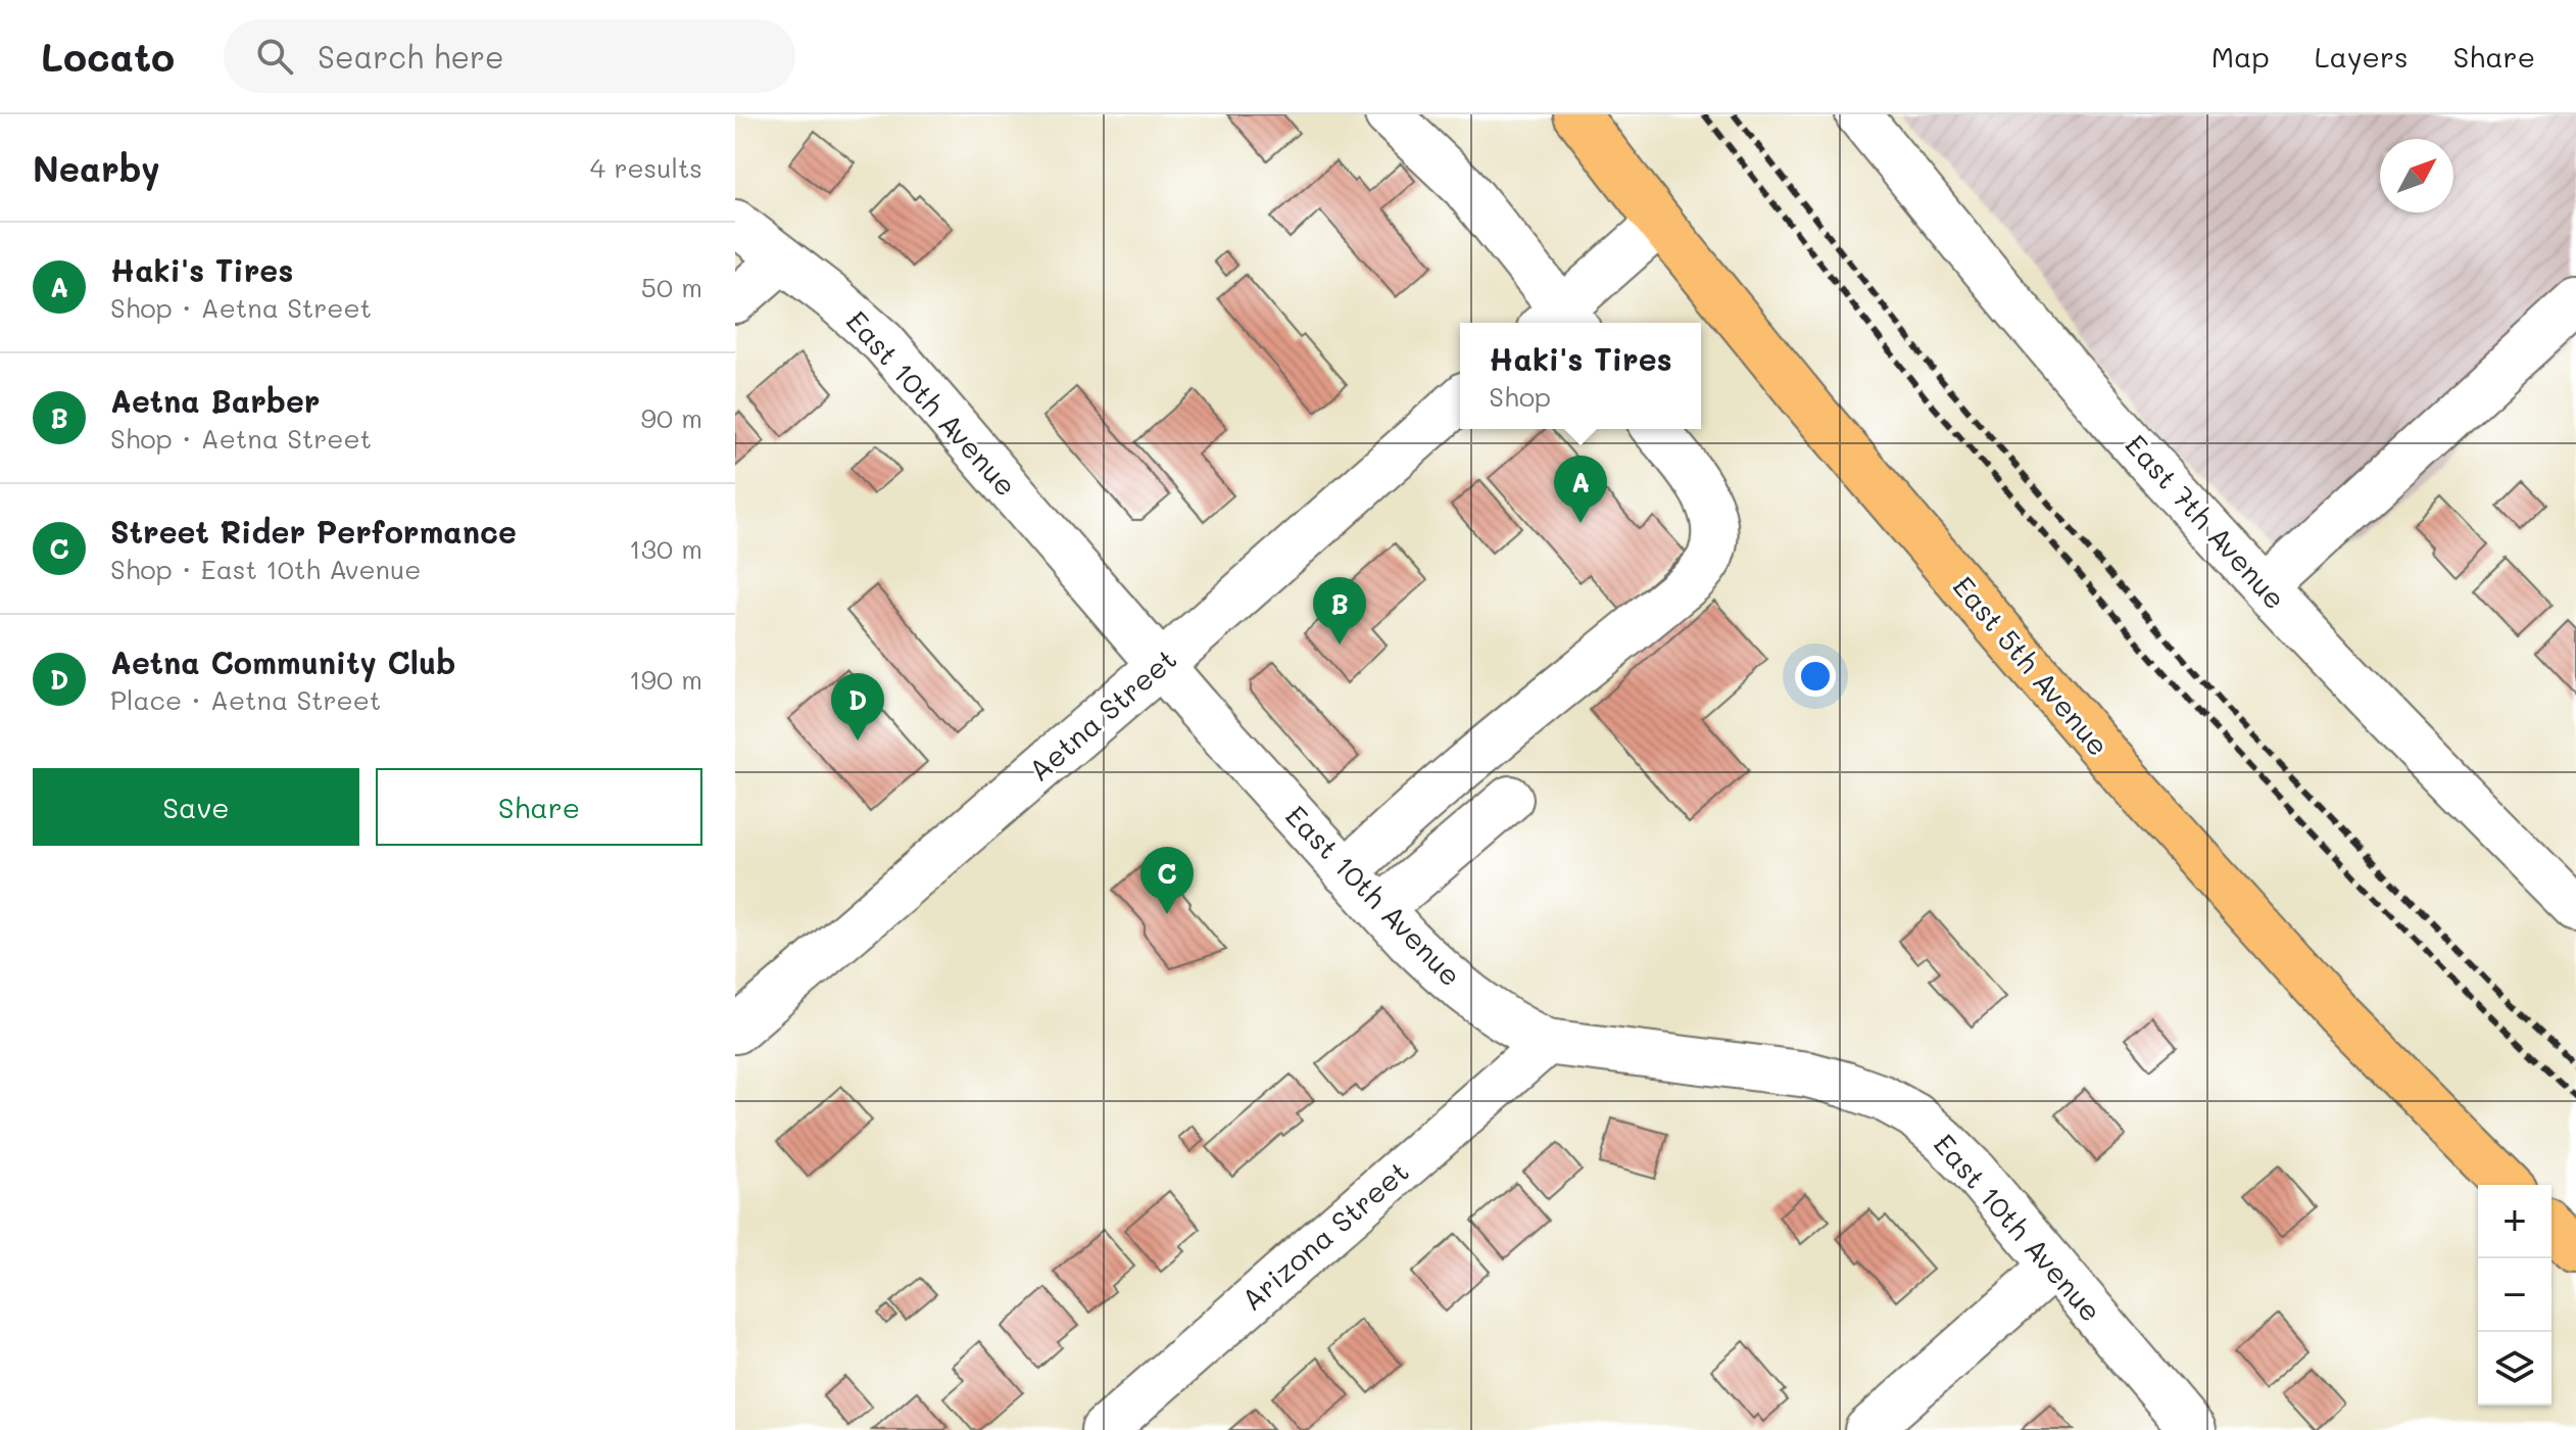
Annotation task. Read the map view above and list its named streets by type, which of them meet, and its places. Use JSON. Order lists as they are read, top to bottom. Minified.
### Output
{"streets":{"main road":["East 5th Avenue"],"street":["East 10th Avenue","East 7th Avenue","Aetna Street","Arizona Street"]},"crossings":[["East 10th Avenue","Aetna Street"],["East 10th Avenue","Arizona Street"]],"north":"top right","page":{"header":"Locato","search":"Search here","nav":["Map","Layers","Share"],"heading":["Nearby","4 results"],"list":[{"mark":"A","name":"Haki's Tires","note":"Shop · Aetna Street","value":"50 m"},{"mark":"B","name":"Aetna Barber","note":"Shop · Aetna Street","value":"90 m"},{"mark":"C","name":"Street Rider Performance","note":"Shop · East 10th Avenue","value":"130 m"},{"mark":"D","name":"Aetna Community Club","note":"Place · Aetna Street","value":"190 m"}],"popup":["Haki's Tires","Shop"],"pins":["A","B","D","C"],"buttons":["Save","Share"],"map_buttons":["+","−"]}}
